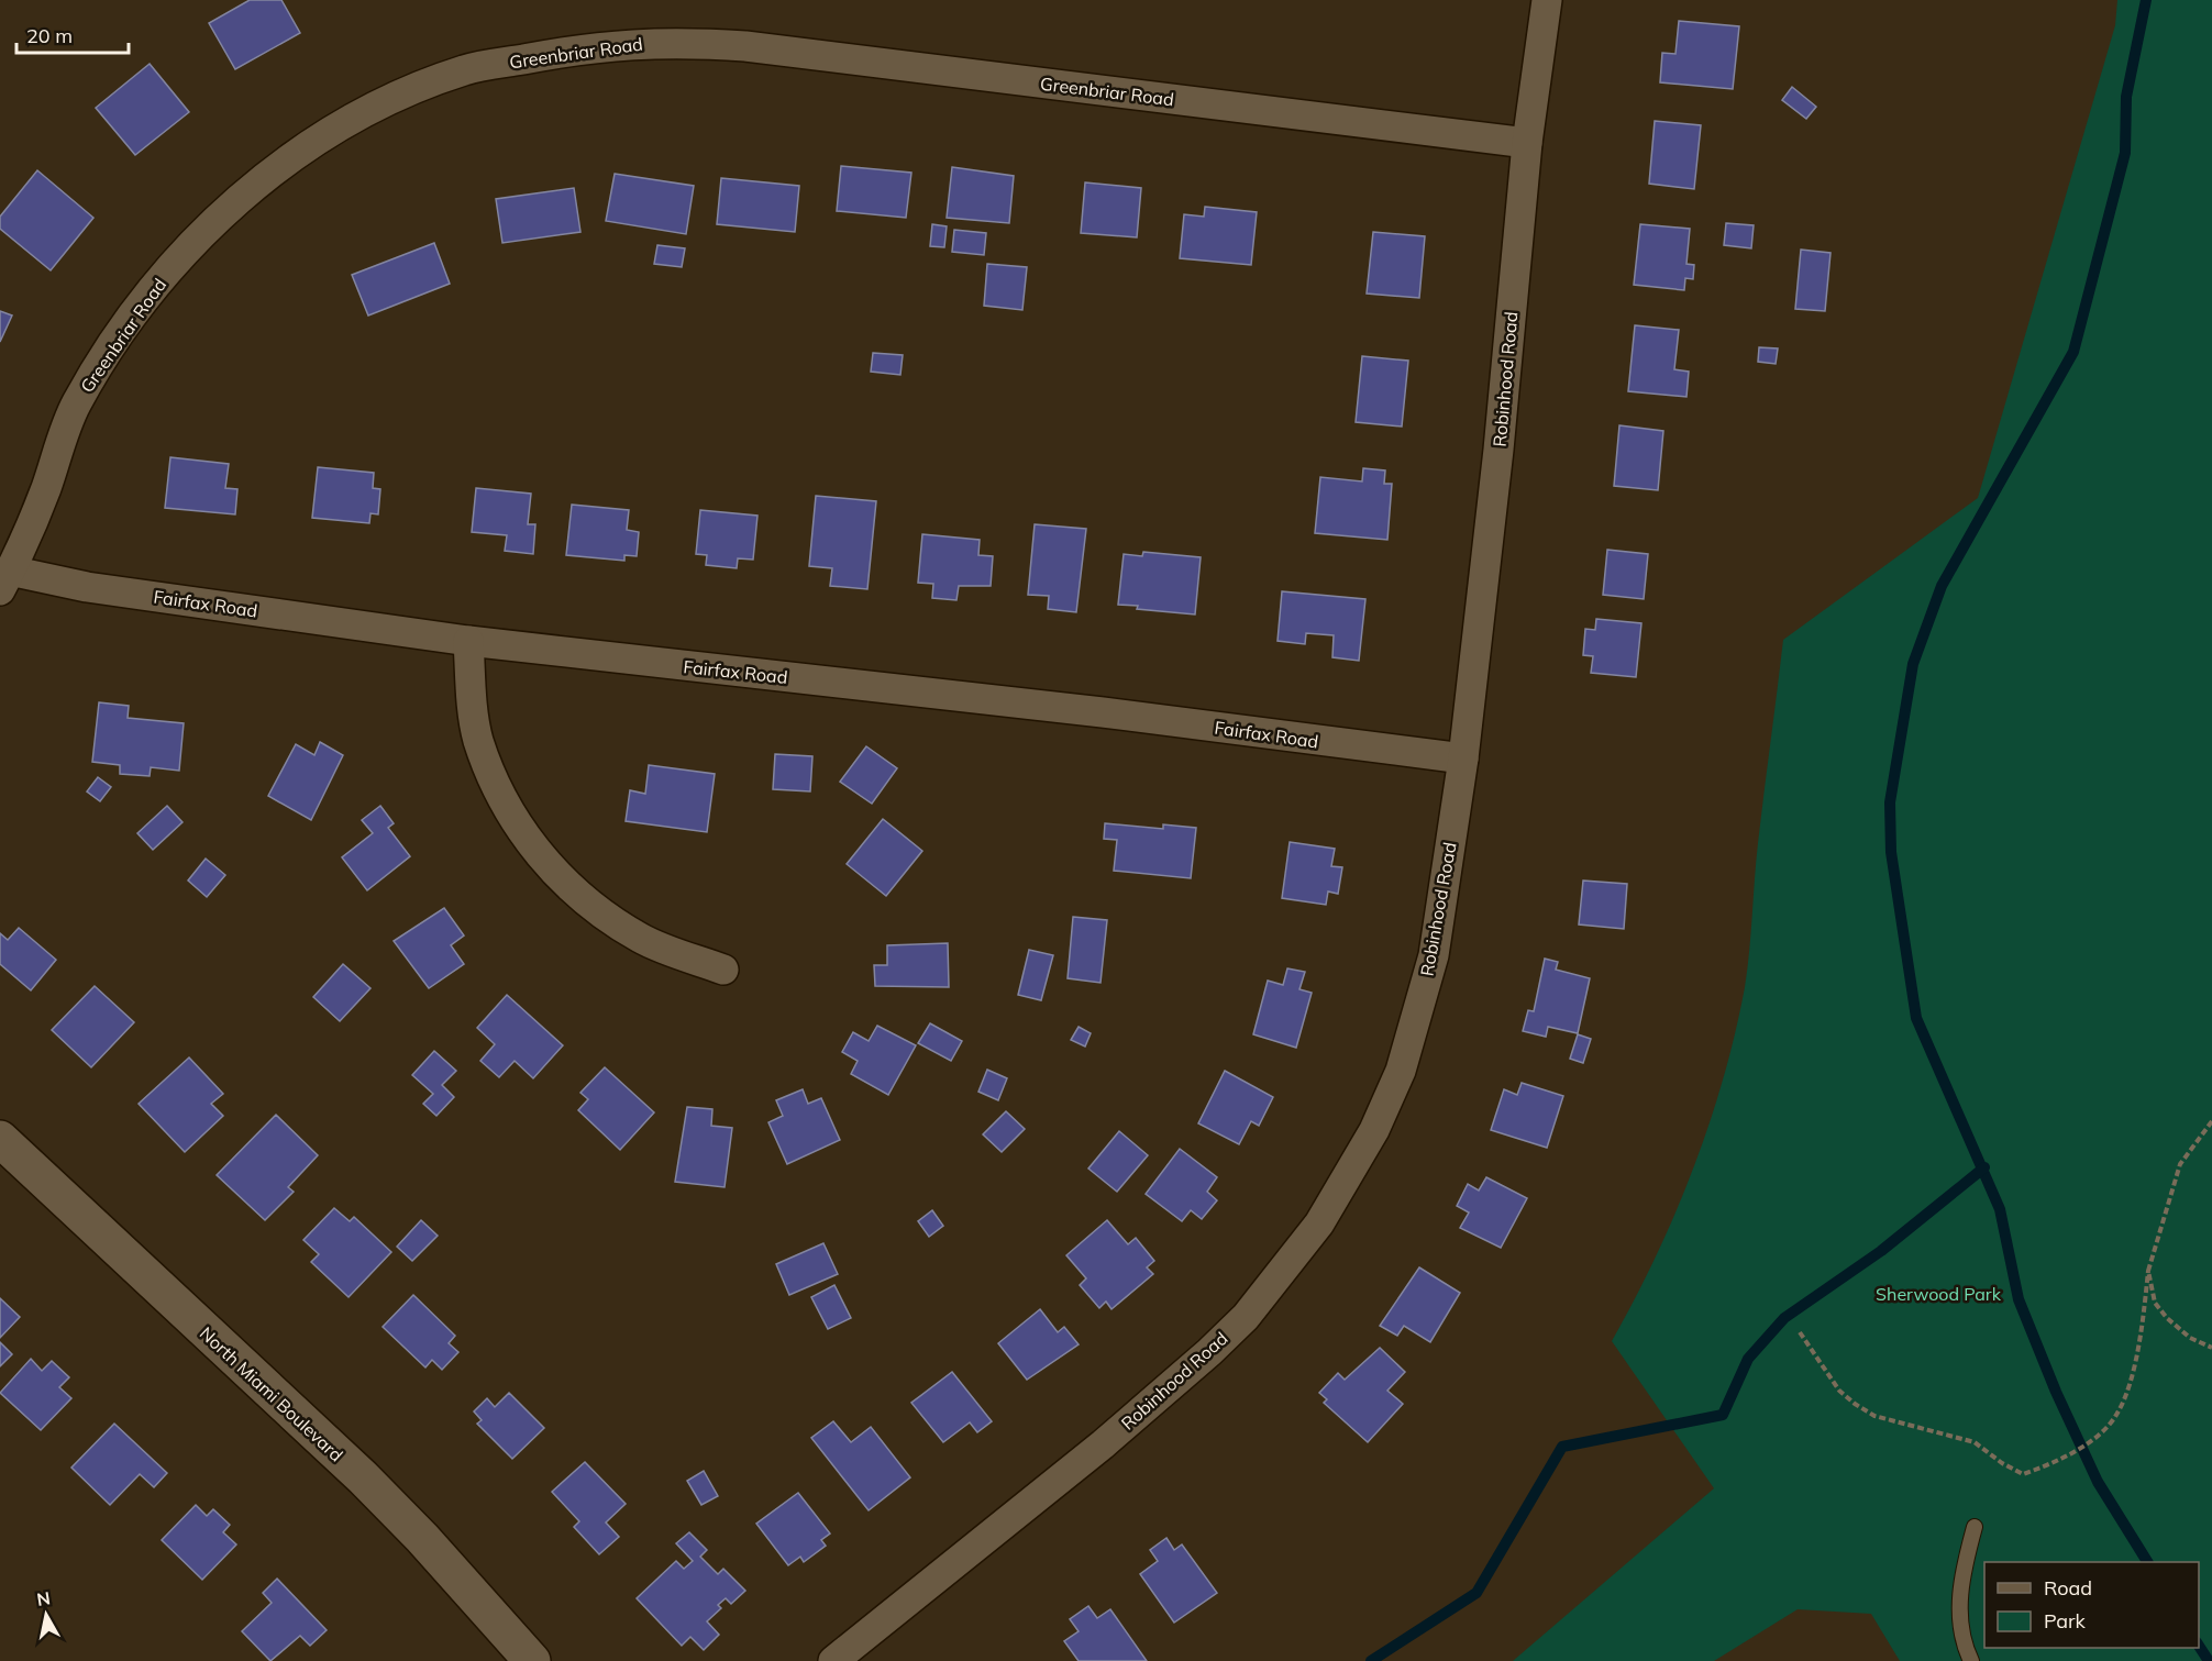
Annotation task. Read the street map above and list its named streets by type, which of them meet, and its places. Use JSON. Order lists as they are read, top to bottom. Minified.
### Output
{"streets":{"main road":["North Miami Boulevard"],"street":["Greenbriar Road","Robinhood Road","Fairfax Road"]},"crossings":[["Greenbriar Road","Robinhood Road"],["Greenbriar Road","Fairfax Road"],["Robinhood Road","Fairfax Road"]],"parks":["Sherwood Park"],"legend":["Road","Park"],"scale_bar":"20 m","north":"top"}
